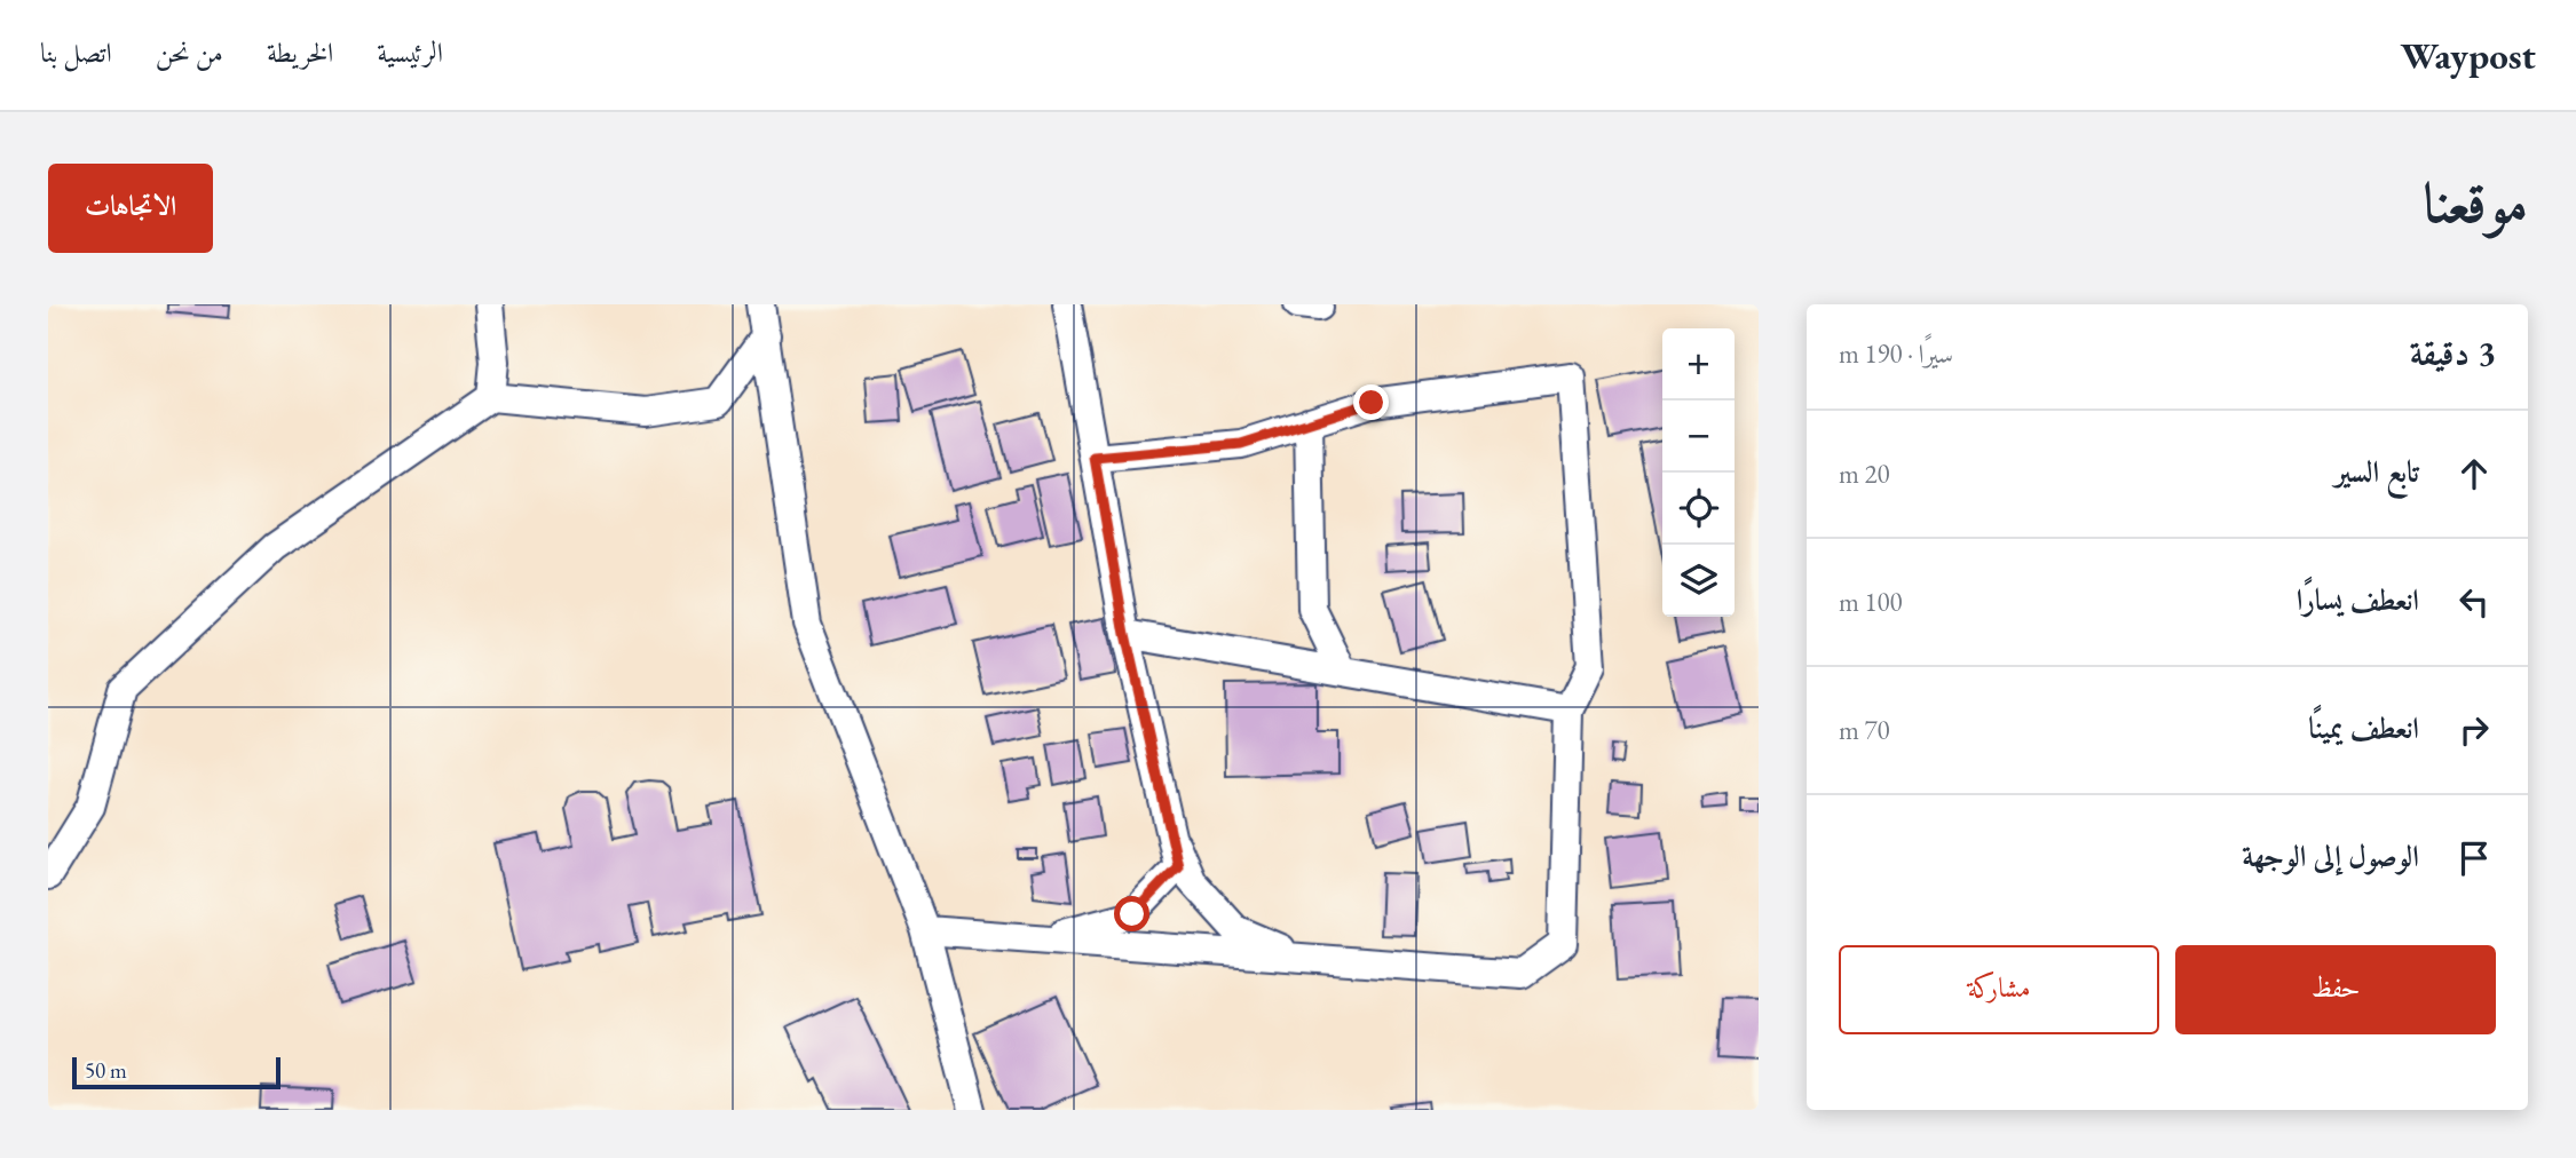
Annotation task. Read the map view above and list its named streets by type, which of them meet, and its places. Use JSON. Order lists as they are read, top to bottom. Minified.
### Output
{"scale_bar":"50 m","page":{"header":"Waypost","nav":["الرئيسية","الخريطة","من نحن","اتصل بنا"],"title":"موقعنا","buttons":["الاتجاهات",["حفظ","مشاركة"]],"heading":["3 دقيقة","سيرًا · 190 m"],"map_buttons":["+","−"],"list":[["تابع السير","20 m"],["انعطف يسارًا","100 m"],["انعطف يمينًا","70 m"],"الوصول إلى الوجهة"],"scale":"50 m"}}
